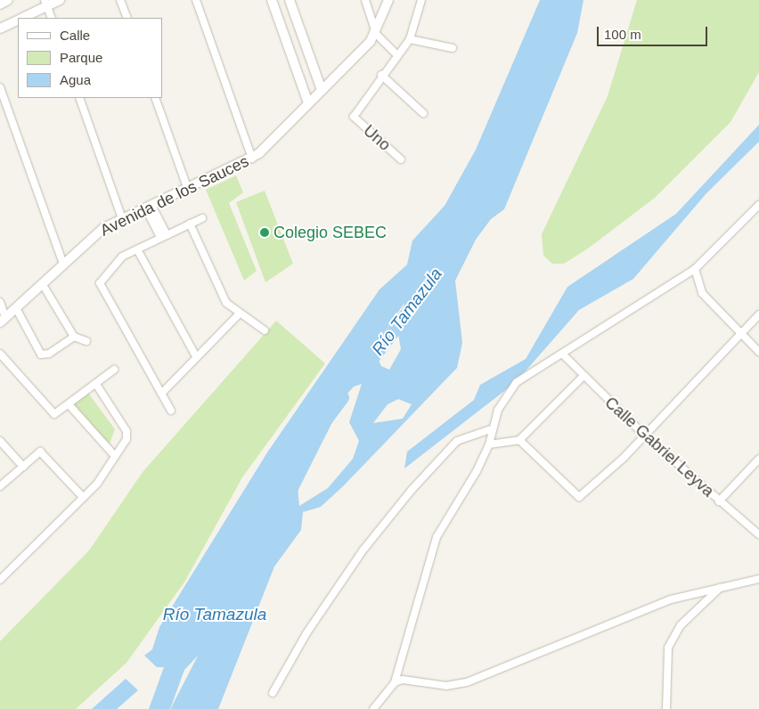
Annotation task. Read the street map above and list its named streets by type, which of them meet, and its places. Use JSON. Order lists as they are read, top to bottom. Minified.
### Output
{"streets":{"street":["Uno","Avenida de los Sauces","Calle Gabriel Leyva"]},"water":["Río Tamazula"],"places":["Colegio SEBEC"],"legend":["Calle","Parque","Agua"],"scale_bar":"100 m"}
